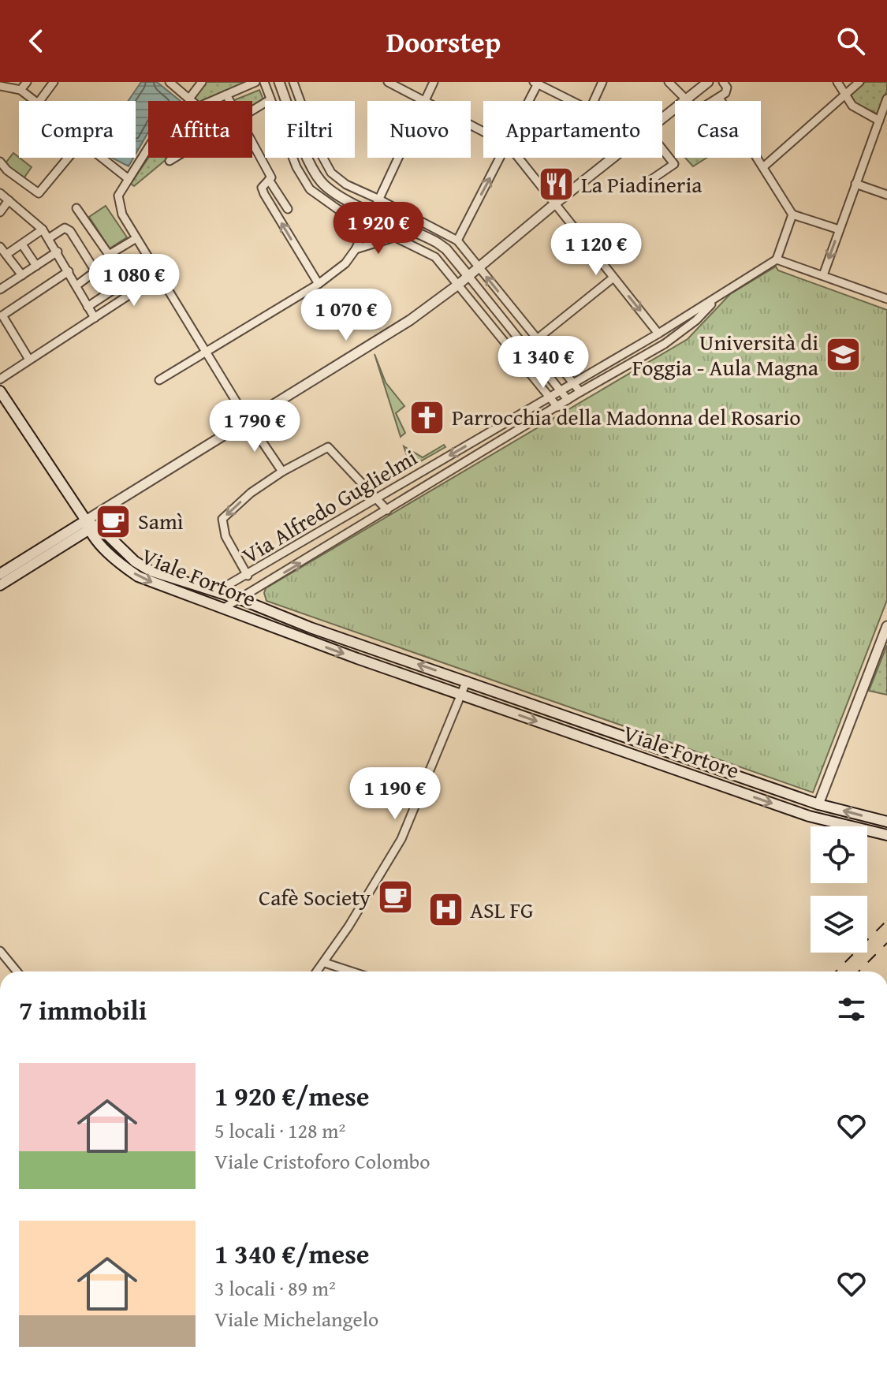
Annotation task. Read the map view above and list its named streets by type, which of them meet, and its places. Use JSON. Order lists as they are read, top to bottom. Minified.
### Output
{"streets":{"main road":["Viale Fortore"],"street":["Via Alfredo Guglielmi"]},"crossings":[["Via Alfredo Guglielmi","Viale Fortore"]],"places":{"restaurant":["La Piadineria"],"school or university":["Università di Foggia - Aula Magna"],"church":["Parrocchia della Madonna del Rosario"],"cafe":["Samì","Cafè Society"],"hospital":["ASL FG"]},"page":{"header":"Doorstep","chip":["Compra","Affitta","Filtri","Nuovo","Appartamento","Casa"],"price":["1 920 €","1 120 €","1 080 €","1 070 €","1 340 €","1 790 €","1 190 €"],"heading":"7 immobili","list":[{"name":"1 920 €/mese","note":"5 locali · 128 m² · Viale Cristoforo Colombo"},{"name":"1 340 €/mese","note":"3 locali · 89 m² · Viale Michelangelo"}]}}
